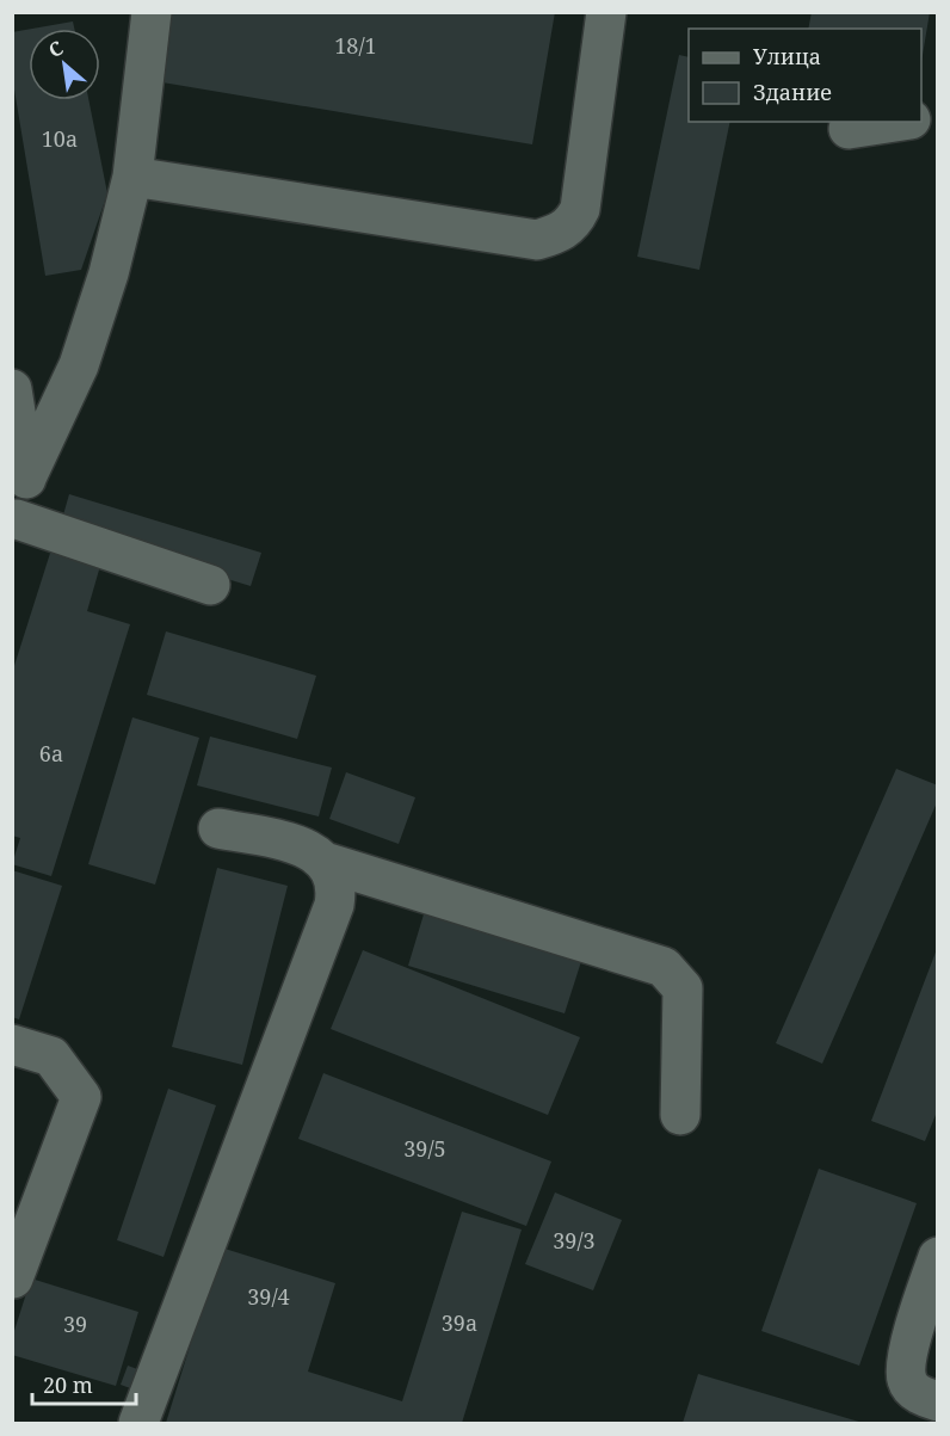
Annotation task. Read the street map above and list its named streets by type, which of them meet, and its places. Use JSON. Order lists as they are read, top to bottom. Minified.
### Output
{"house_numbers":["18/1","10а","6а","39/5","39/3","39/4","39а","39"],"legend":["Улица","Здание"],"scale_bar":"20 m","north":"top left"}
